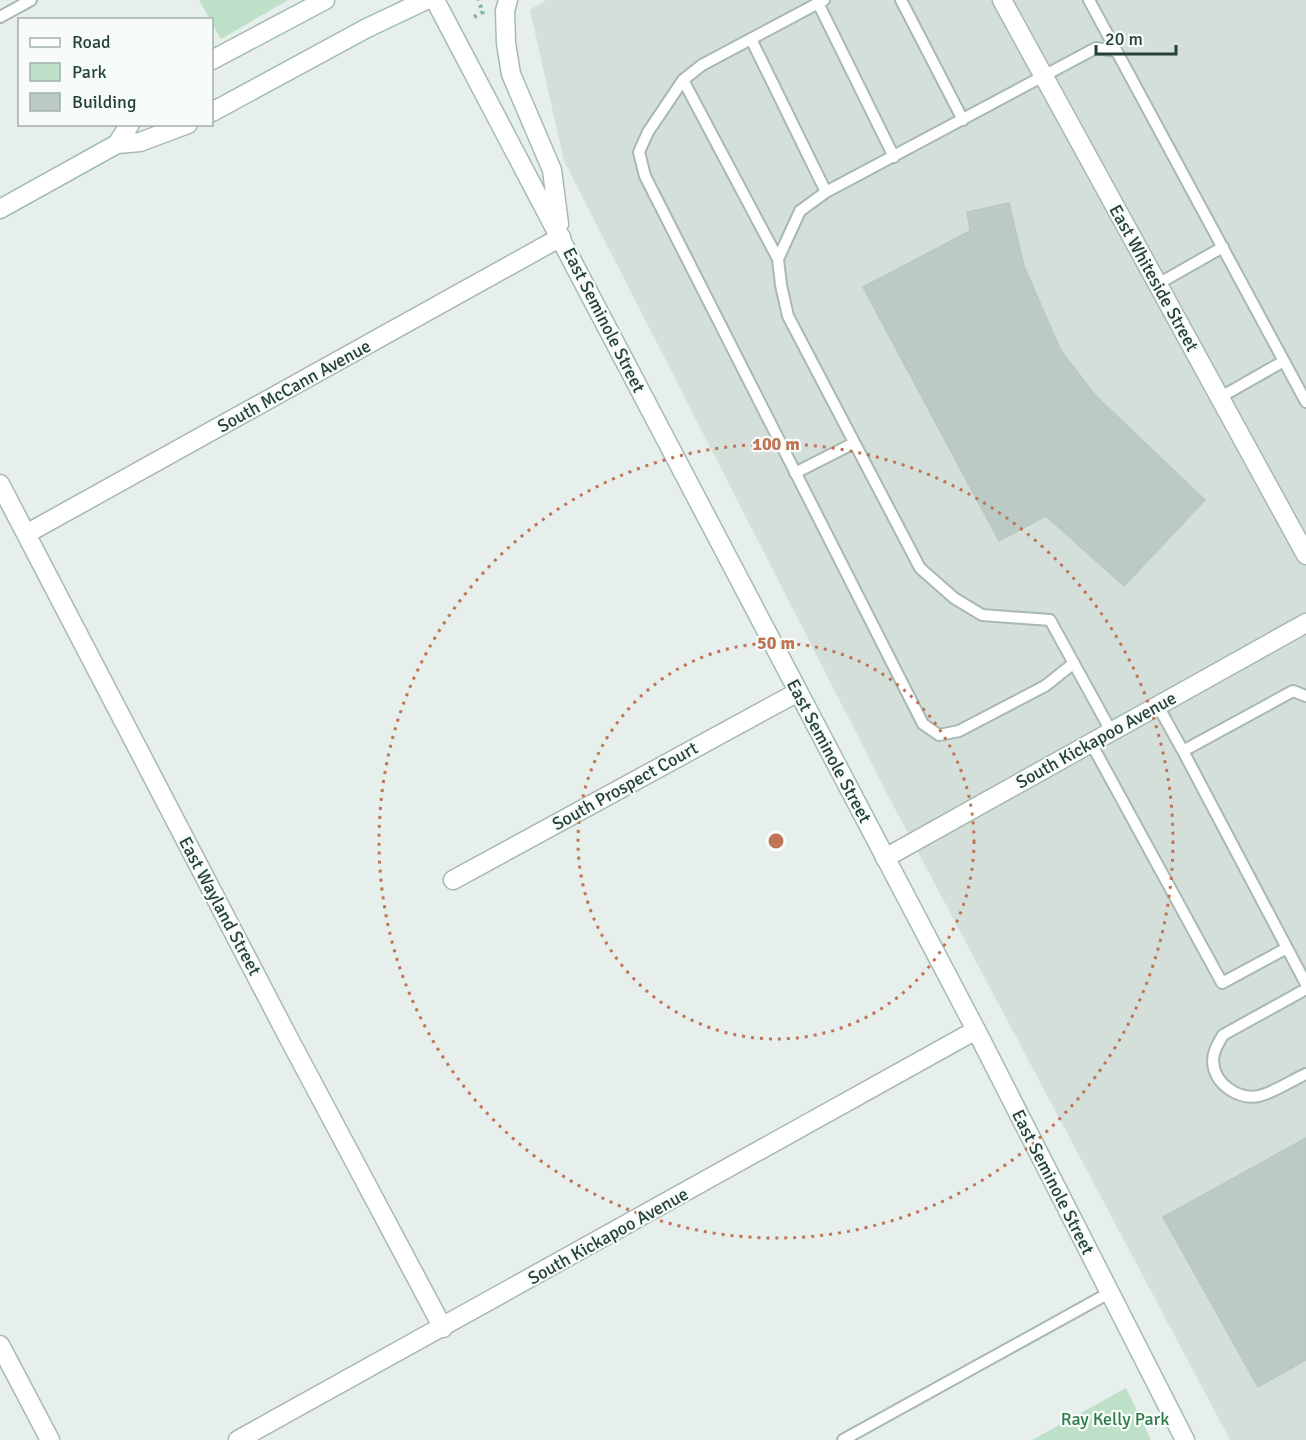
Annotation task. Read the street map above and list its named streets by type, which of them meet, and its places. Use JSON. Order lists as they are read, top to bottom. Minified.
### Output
{"streets":{"street":["East Whiteside Street","East Seminole Street","South McCann Avenue","South Kickapoo Avenue","South Prospect Court","East Wayland Street"]},"crossings":[["East Seminole Street","South McCann Avenue"],["East Seminole Street","South Kickapoo Avenue"],["East Seminole Street","South Prospect Court"],["South McCann Avenue","East Wayland Street"],["South Kickapoo Avenue","East Wayland Street"]],"parks":["Ray Kelly Park"],"legend":["Road","Park","Building"],"scale_bar":"20 m","rings":["100 m","50 m"]}
